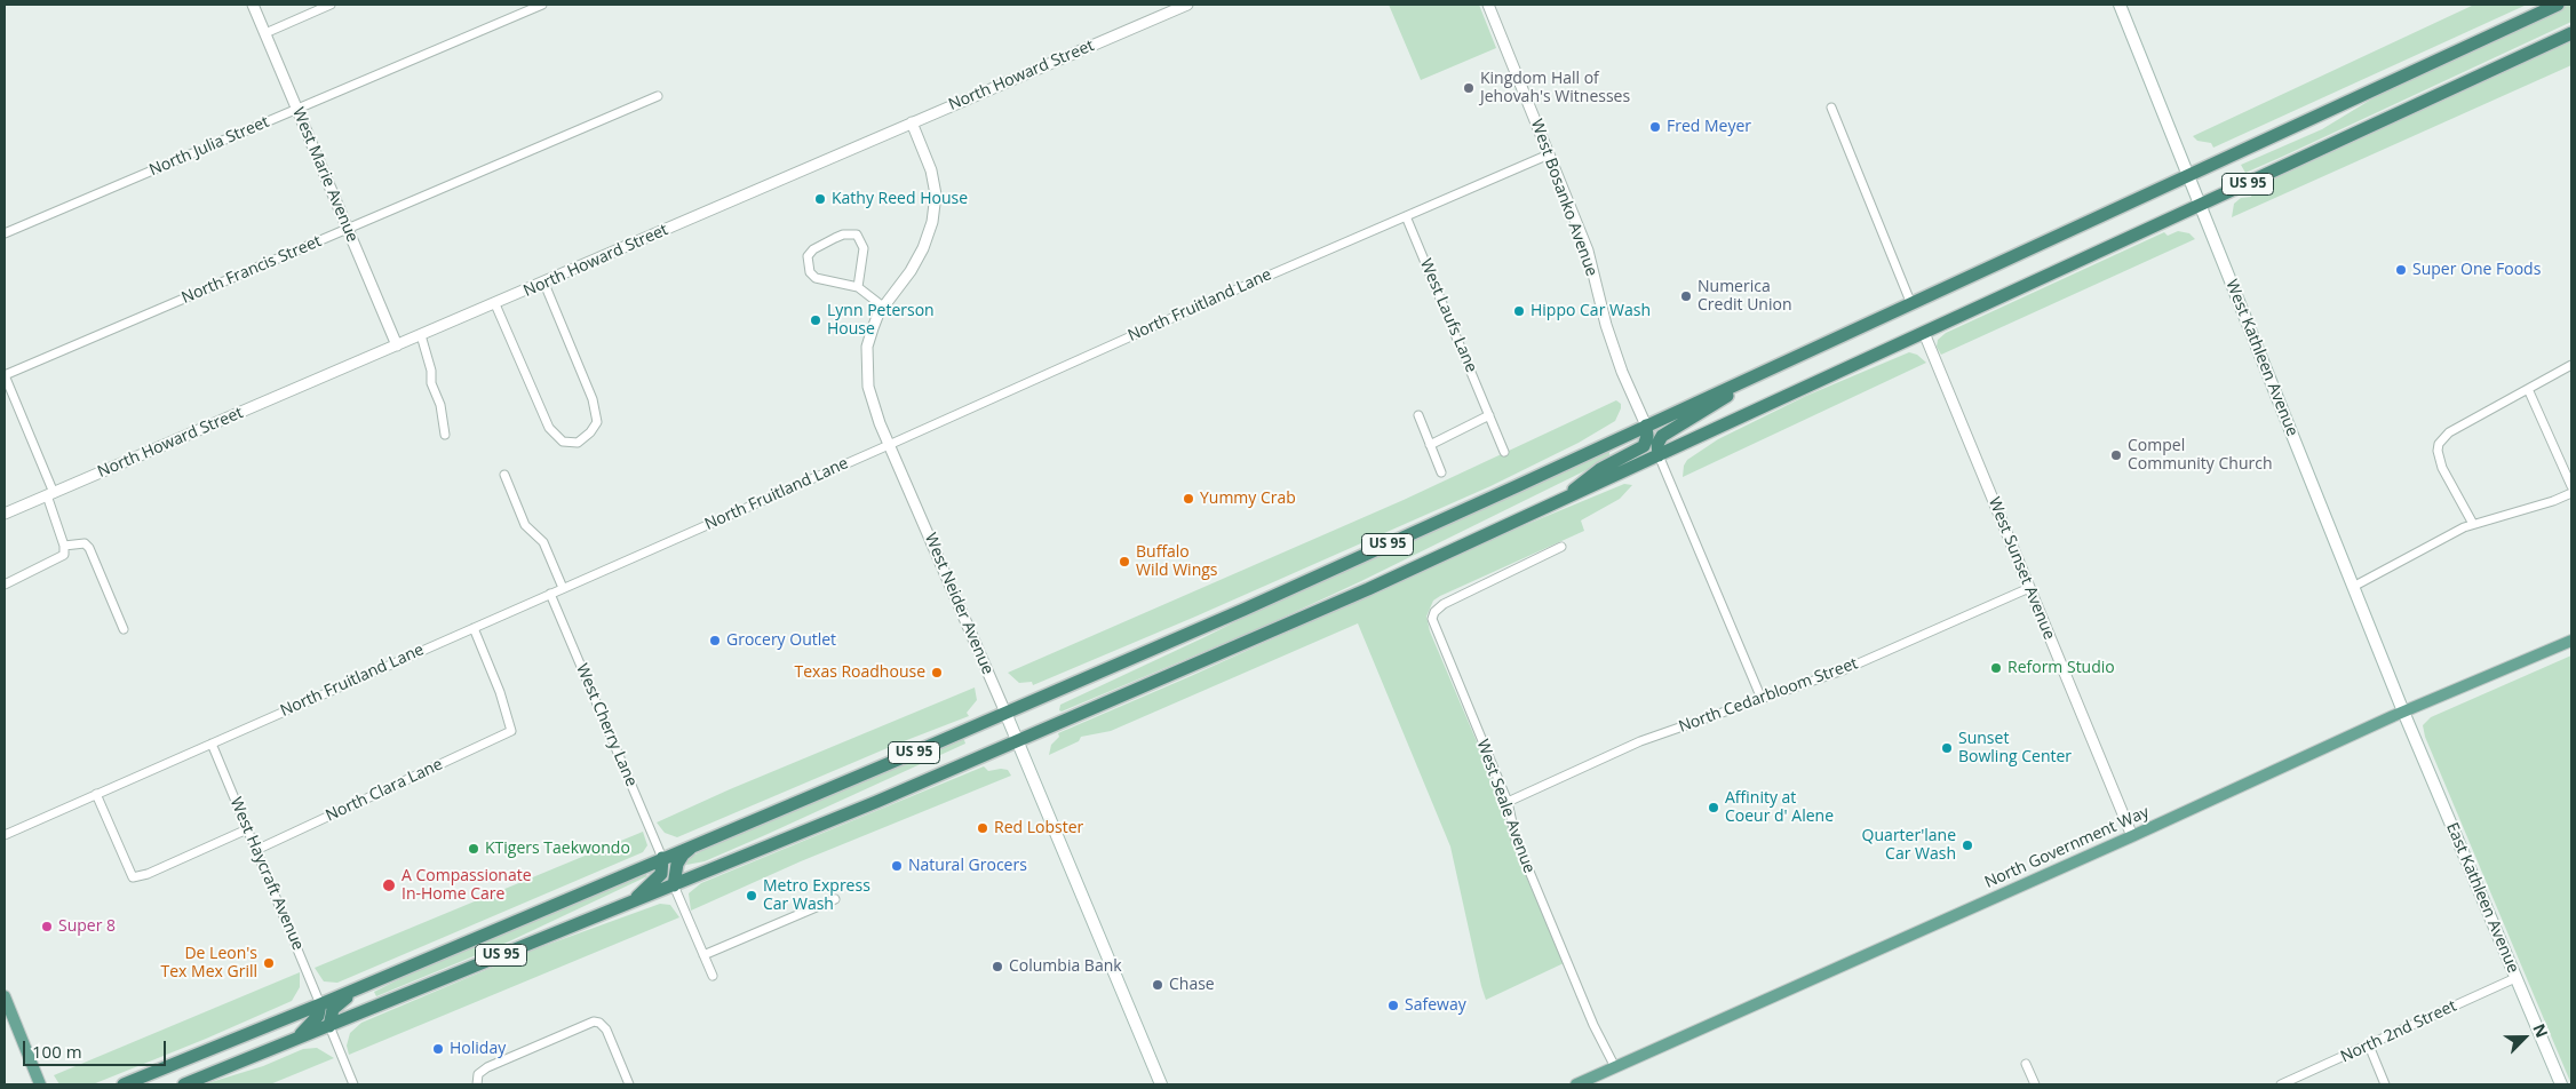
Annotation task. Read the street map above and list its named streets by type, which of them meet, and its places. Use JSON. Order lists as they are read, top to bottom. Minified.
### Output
{"streets":{"highway":["US 95"],"main road":["West Kathleen Avenue","West Neider Avenue","North Government Way","East Kathleen Avenue"],"street":["North Howard Street","North Julia Street","West Marie Avenue","West Bosanko Avenue","North Francis Street","North Fruitland Lane","West Laufs Lane","West Sunset Avenue","North Cedarbloom Street","West Cherry Lane","North Clara Lane","West Seale Avenue","West Haycraft Avenue","North 2nd Street"]},"crossings":[["North Howard Street","West Marie Avenue"],["North Howard Street","West Neider Avenue"],["North Julia Street","West Marie Avenue"],["West Marie Avenue","North Francis Street"],["US 95","West Bosanko Avenue"],["US 95","West Kathleen Avenue"],["US 95","West Sunset Avenue"],["US 95","West Neider Avenue"],["US 95","West Cherry Lane"],["US 95","West Haycraft Avenue"],["West Bosanko Avenue","North Fruitland Lane"],["North Fruitland Lane","West Laufs Lane"],["North Fruitland Lane","West Neider Avenue"],["North Fruitland Lane","West Cherry Lane"],["North Fruitland Lane","North Clara Lane"],["North Fruitland Lane","West Haycraft Avenue"],["West Kathleen Avenue","North Government Way"],["West Kathleen Avenue","East Kathleen Avenue"],["West Sunset Avenue","North Cedarbloom Street"],["West Sunset Avenue","North Government Way"],["North Cedarbloom Street","West Seale Avenue"],["North Clara Lane","West Haycraft Avenue"],["West Seale Avenue","North Government Way"],["North Government Way","East Kathleen Avenue"],["East Kathleen Avenue","North 2nd Street"]],"places":["Kingdom Hall of Jehovah's Witnesses","Fred Meyer","Kathy Reed House","Super One Foods","Numerica Credit Union","Hippo Car Wash","Lynn Peterson House","Compel Community Church","Yummy Crab","Buffalo Wild Wings","Grocery Outlet","Reform Studio","Texas Roadhouse","Sunset Bowling Center","Affinity at Coeur d' Alene","Red Lobster","Quarter'lane Car Wash","KTigers Taekwondo","Natural Grocers","A Compassionate In-Home Care","Metro Express Car Wash","Super 8","De Leon's Tex Mex Grill","Columbia Bank","Chase","Safeway","Holiday"],"scale_bar":"100 m","north":"top right"}
